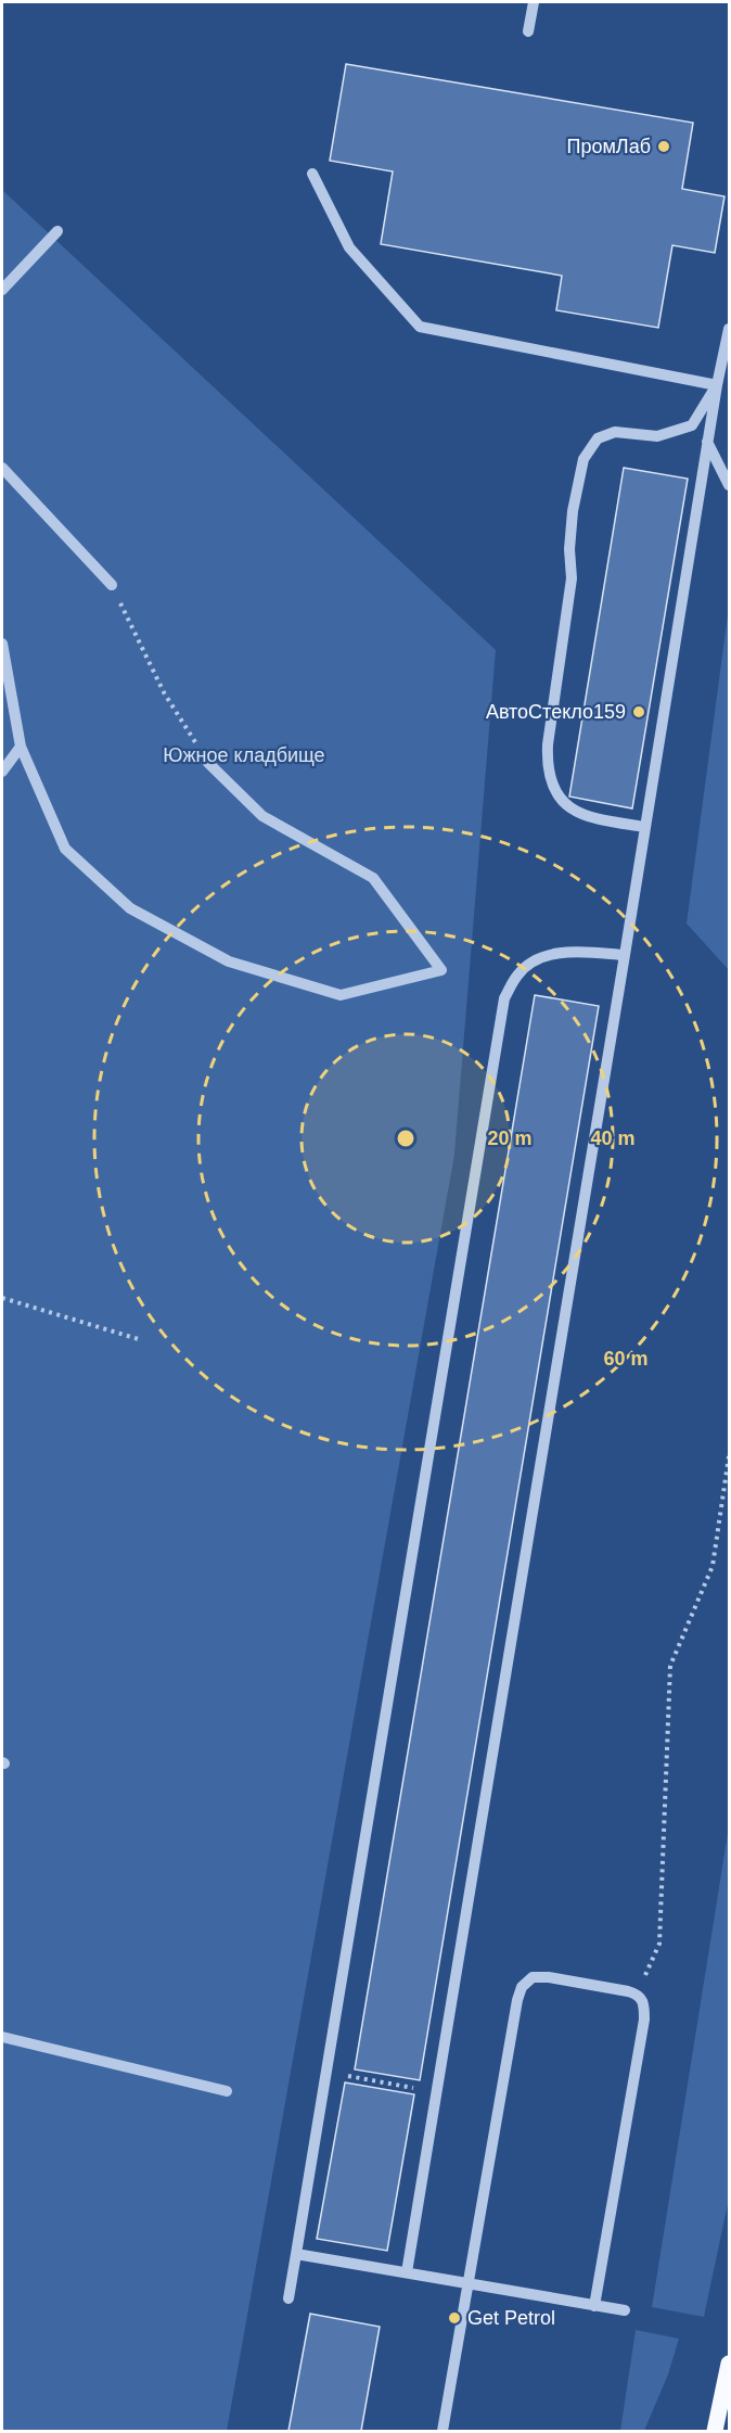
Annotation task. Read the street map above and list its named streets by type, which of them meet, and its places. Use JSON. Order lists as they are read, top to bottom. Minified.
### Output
{"parks":["Южное кладбище"],"places":["ПромЛаб","АвтоСтекло159","Get Petrol"],"rings":["20 m","40 m","60 m"]}
